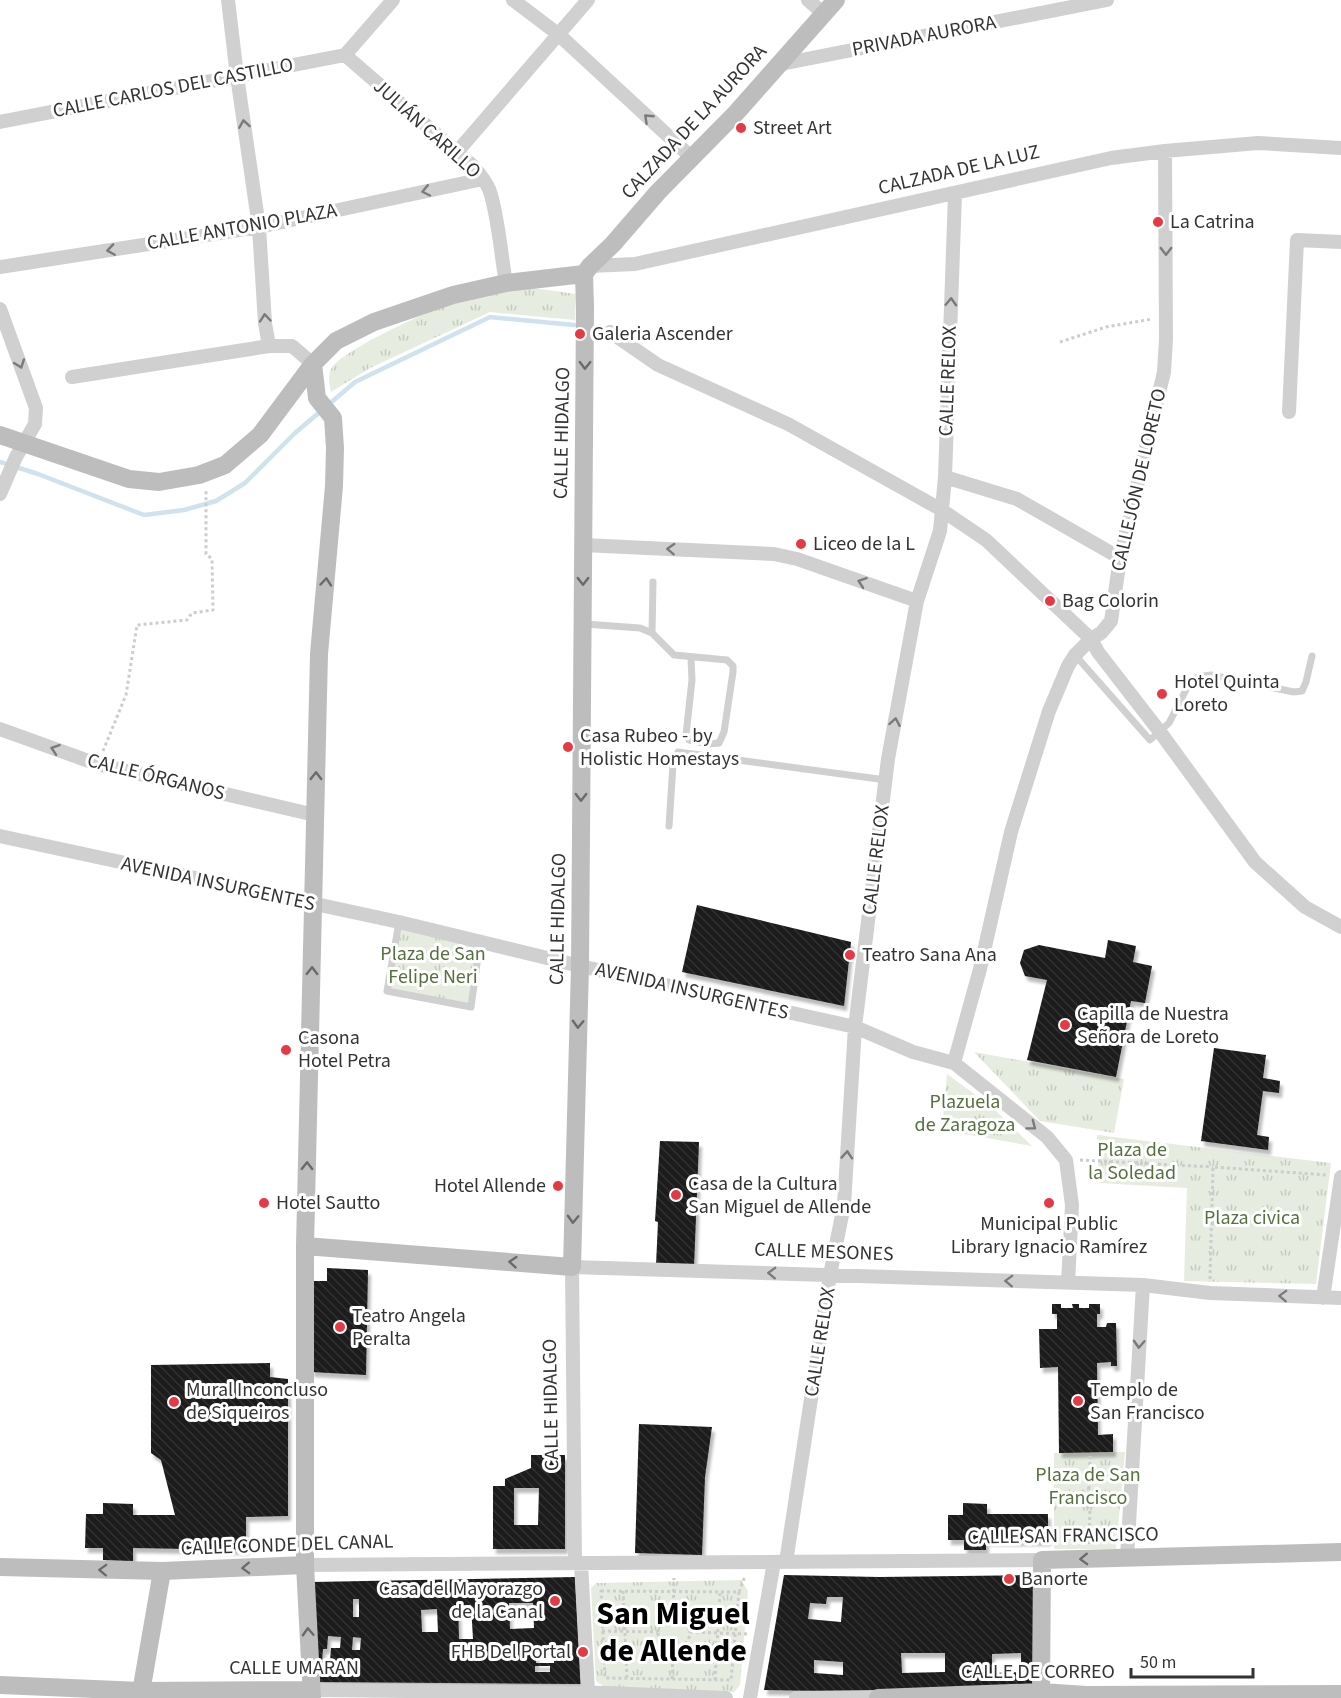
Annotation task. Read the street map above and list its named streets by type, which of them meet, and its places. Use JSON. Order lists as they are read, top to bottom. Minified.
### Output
{"streets":{"main road":["CALZADA DE LA AURORA","CALZADA DE LA LUZ","CALLE HIDALGO","CALLE MESONES","CALLE SAN FRANCISCO","CALLE CONDE DEL CANAL","CALLE UMARAN","CALLE DE CORREO"],"street":["PRIVADA AURORA","CALLE CARLOS DEL CASTILLO","JULIÁN CARILLO","CALLE ANTONIO PLAZA","CALLE RELOX","CALLEJÓN DE LORETO","CALLE ÓRGANOS","AVENIDA INSURGENTES"]},"crossings":[["PRIVADA AURORA","CALZADA DE LA AURORA"],["CALLE CARLOS DEL CASTILLO","JULIÁN CARILLO"],["CALZADA DE LA AURORA","CALZADA DE LA LUZ"],["CALZADA DE LA AURORA","CALLE HIDALGO"],["JULIÁN CARILLO","CALZADA DE LA LUZ"],["JULIÁN CARILLO","CALLE ANTONIO PLAZA"],["CALZADA DE LA LUZ","CALLE RELOX"],["CALZADA DE LA LUZ","CALLE HIDALGO"],["CALZADA DE LA LUZ","CALLEJÓN DE LORETO"],["CALLE RELOX","AVENIDA INSURGENTES"],["CALLE RELOX","CALLE MESONES"],["CALLE RELOX","CALLE SAN FRANCISCO"],["CALLE HIDALGO","AVENIDA INSURGENTES"],["CALLE HIDALGO","CALLE MESONES"],["CALLE HIDALGO","CALLE SAN FRANCISCO"],["CALLE HIDALGO","CALLE CONDE DEL CANAL"],["CALLE HIDALGO","CALLE UMARAN"],["CALLEJÓN DE LORETO","AVENIDA INSURGENTES"],["CALLE SAN FRANCISCO","CALLE CONDE DEL CANAL"]],"one_way":["CALLE RELOX","CALLE HIDALGO","CALLE MESONES","CALLE CONDE DEL CANAL"],"districts":["San Miguel de Allende"],"parks":["Plaza de San Felipe Neri","Plazuela de Zaragoza","Plaza de la Soledad","Plaza civica","Plaza de San Francisco"],"places":["Street Art","La Catrina","Galeria Ascender","Liceo de la L","Bag Colorin","Hotel Quinta Loreto","Casa Rubeo - by Holistic Homestays","Teatro Sana Ana","Capilla de Nuestra Señora de Loreto","Casona Hotel Petra","Hotel Allende","Casa de la Cultura San Miguel de Allende","Hotel Sautto","Municipal Public Library Ignacio Ramírez","Teatro Angela Peralta","Templo de San Francisco","Mural Inconcluso de Siqueiros","Banorte","Casa del Mayorazgo de la Canal","FHB Del Portal"],"scale_bar":"50 m"}
